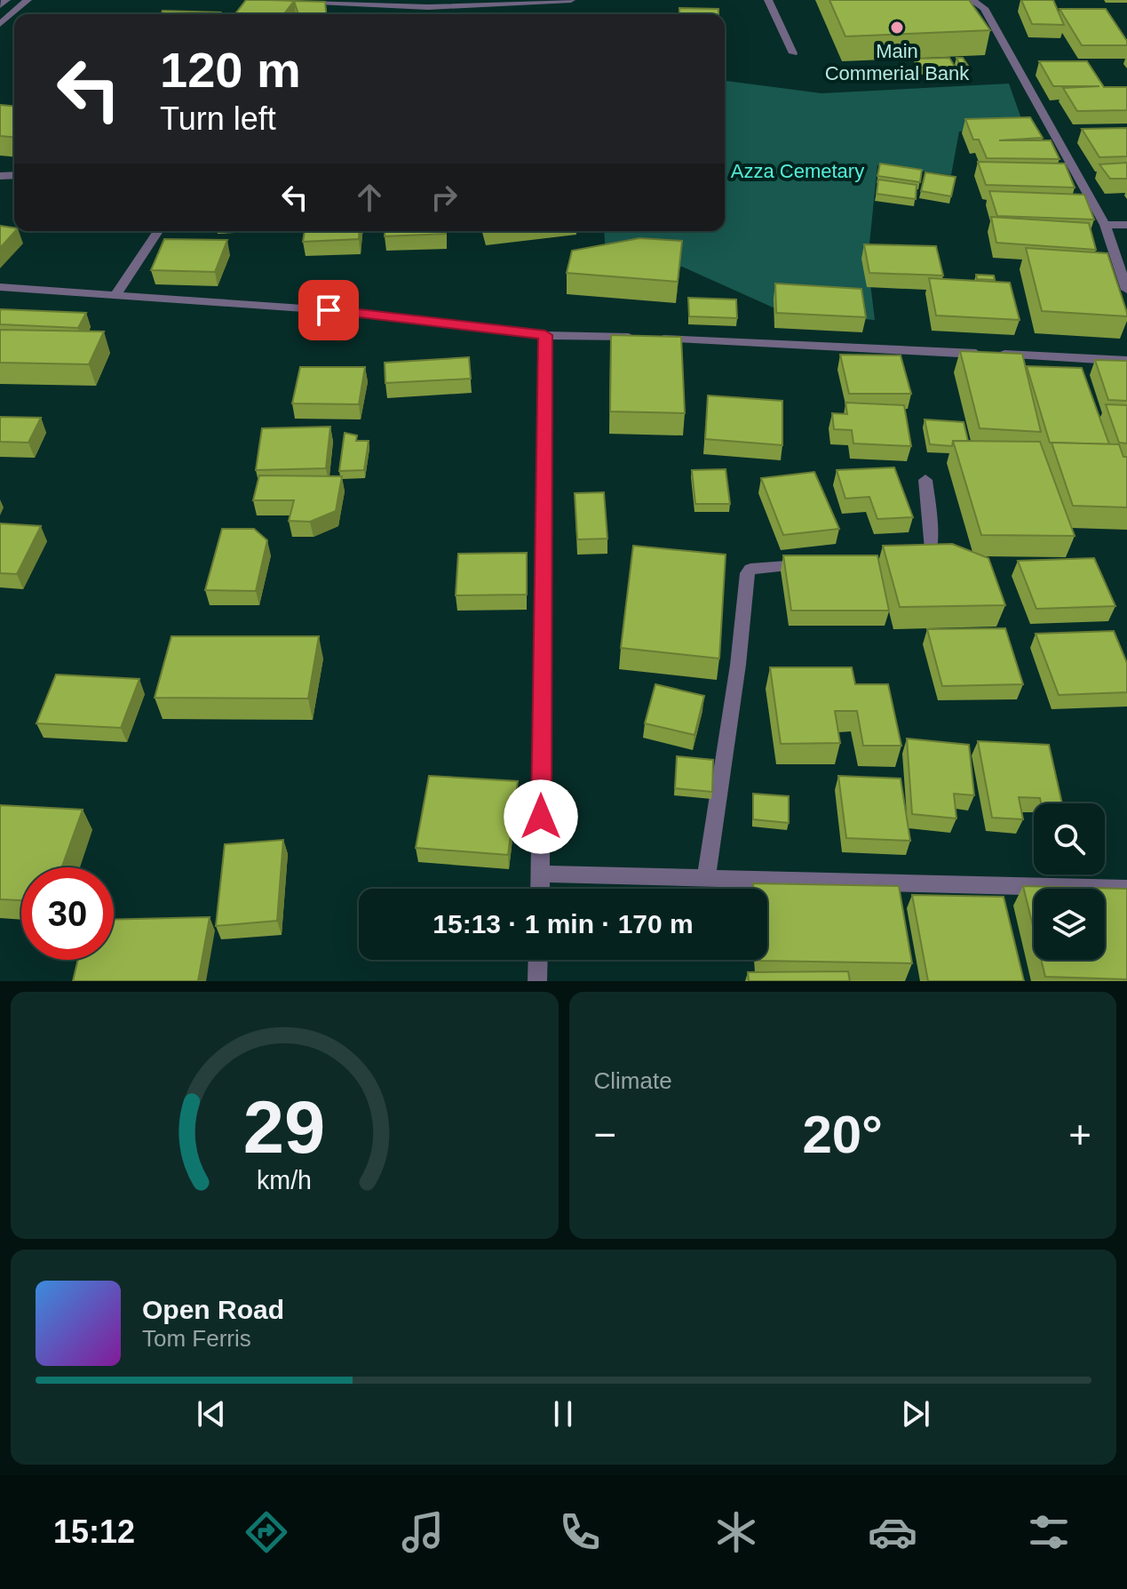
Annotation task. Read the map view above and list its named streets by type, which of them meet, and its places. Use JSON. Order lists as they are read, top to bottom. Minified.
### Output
{"parks":["Azza Cemetary"],"places":["Main Commerial Bank"],"page":{"turn":["120 m","Turn left"],"limit":"30","trip":"15:13 · 1 min · 170 m","tile":"Climate","heat":["−","20°","+"],"song":["Open Road","Tom Ferris"],"tabs":"15:12","gauge":["29","km/h"]}}
